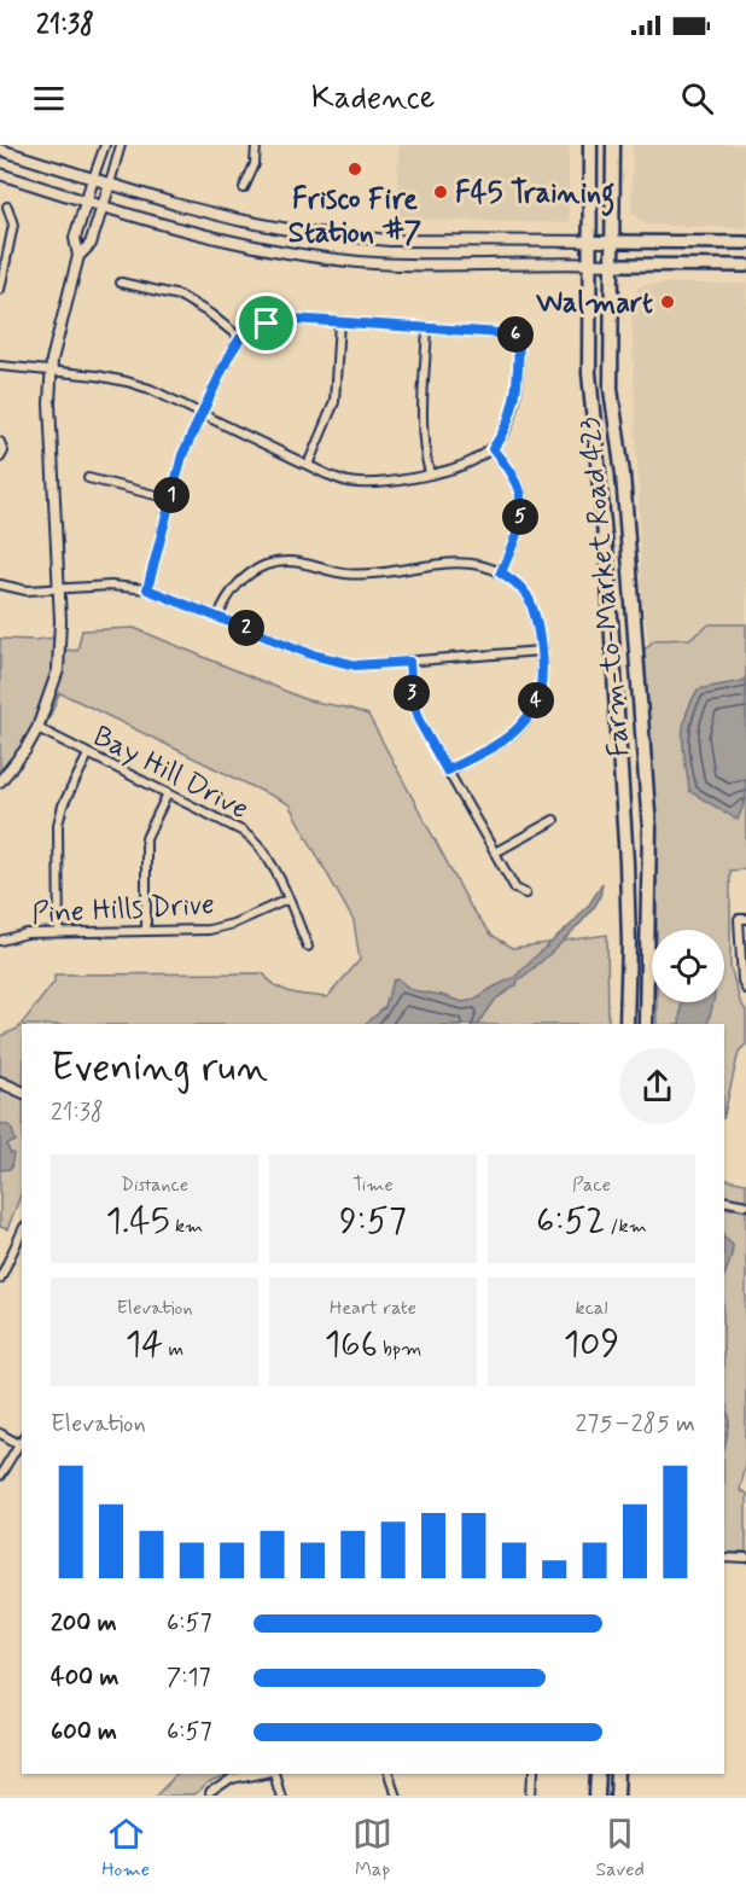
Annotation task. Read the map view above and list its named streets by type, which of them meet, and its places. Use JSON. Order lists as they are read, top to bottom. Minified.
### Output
{"streets":{"main road":["Farm-to-Market Road 423"],"street":["Bay Hill Drive","Pine Hills Drive"]},"crossings":[["Bay Hill Drive","Pine Hills Drive"]],"places":["Frisco Fire Station #7","F45 Training","Walmart"],"page":{"status":"21:38","header":"Kadence","pins":["6","1","5","2","3","4"],"heading":["Evening run","21:38"],"stats":[["Distance","1.45 km"],["Time","9:57"],["Pace","6:52 /km"],["Elevation","14 m"],["Heart rate","166 bpm"],["kcal","109"]],"chart":["Elevation","275–285 m"],"list":[{"name":"200 m","note":"6:57"},{"name":"400 m","note":"7:17"},{"name":"600 m","note":"6:57"}],"tabs":["Home","Map","Saved"]}}
